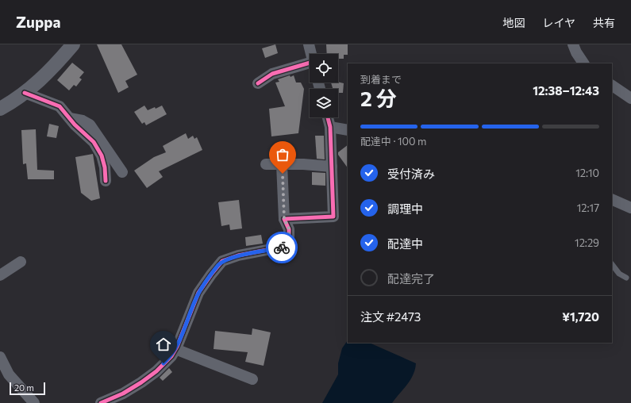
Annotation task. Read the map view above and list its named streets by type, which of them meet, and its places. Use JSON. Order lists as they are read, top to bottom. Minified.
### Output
{"scale_bar":"20 m","page":{"header":"Zuppa","nav":["地図","レイヤ","共有"],"heading":["2 分","到着まで","12:38–12:43"],"panel":["注文 #2473","¥1,720"],"bar":"配達中 · 100 m","list":[["受付済み","12:10"],["調理中","12:17"],["配達中","12:29"],"配達完了"],"scale":"20 m"}}
